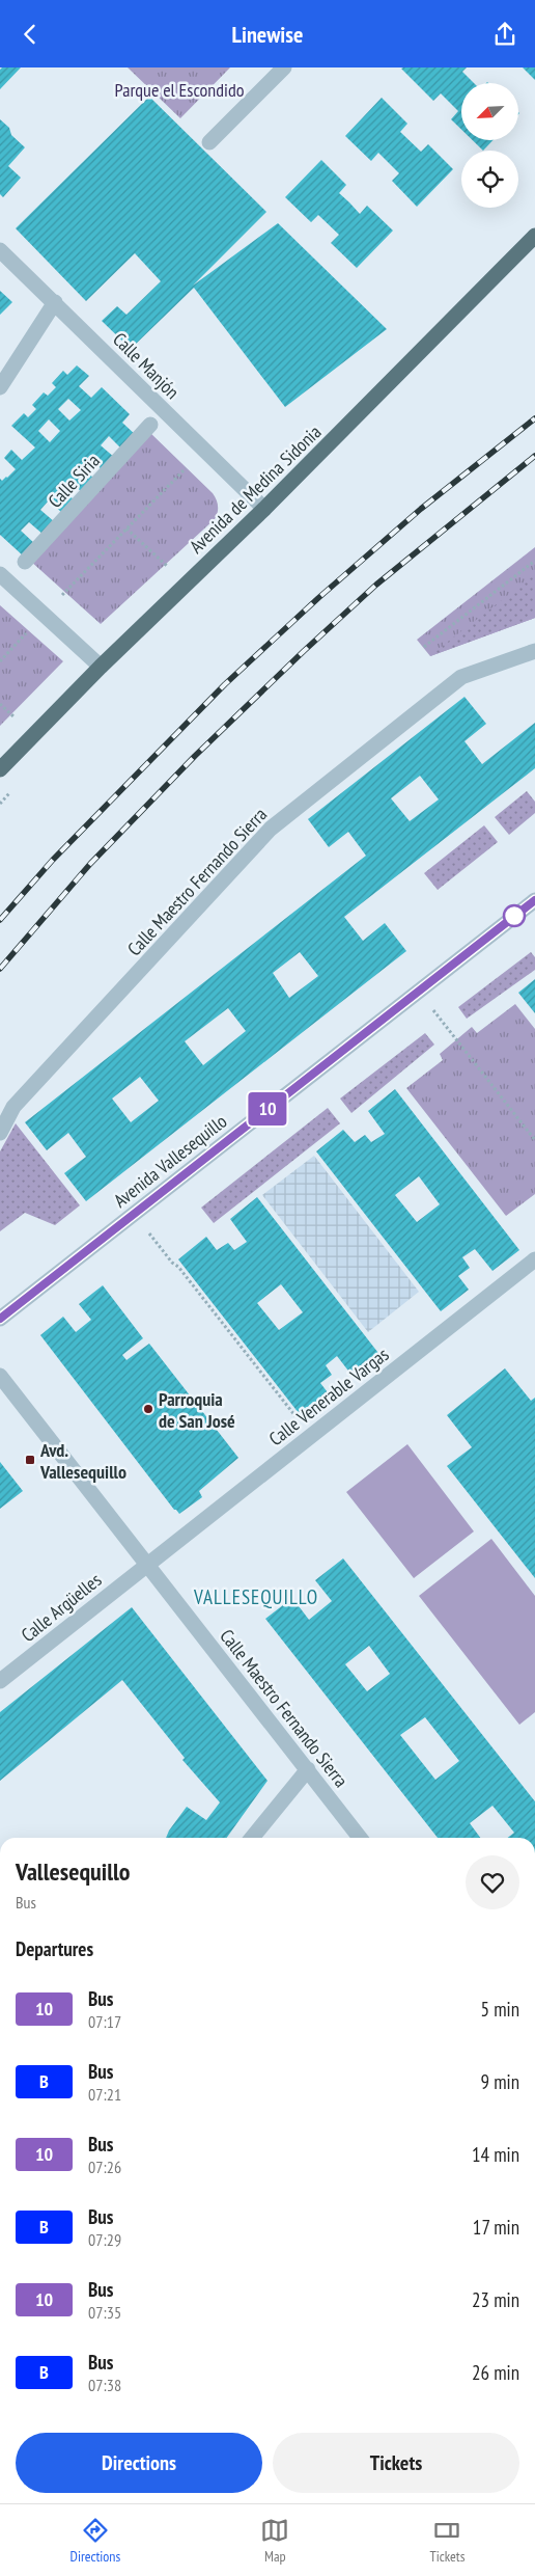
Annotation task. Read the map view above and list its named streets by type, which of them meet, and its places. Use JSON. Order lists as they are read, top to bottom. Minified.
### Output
{"streets":{"main road":["Avenida de Medina Sidonia"],"street":["Calle Manjón","Calle Siria","Calle Maestro Fernando Sierra","Avenida Vallesequillo","Calle Venerable Vargas","Calle Argüelles"]},"crossings":[["Calle Manjón","Avenida de Medina Sidonia"],["Calle Maestro Fernando Sierra","Calle Venerable Vargas"],["Calle Maestro Fernando Sierra","Calle Argüelles"],["Calle Venerable Vargas","Calle Argüelles"]],"districts":["VALLESEQUILLO"],"parks":["Parque el Escondido"],"places":{"other":["Parroquia de San José"],"transit":["Avd. Vallesequillo"]},"lines":["bus line 10"],"north":"bottom left","page":{"header":"Linewise","on_map":"10","heading":[["Vallesequillo","Bus"],"Departures"],"list":[{"mark":"10","name":"Bus","note":"07:17","value":"5 min"},{"mark":"B","name":"Bus","note":"07:21","value":"9 min"},{"mark":"10","name":"Bus","note":"07:26","value":"14 min"},{"mark":"B","name":"Bus","note":"07:29","value":"17 min"},{"mark":"10","name":"Bus","note":"07:35","value":"23 min"},{"mark":"B","name":"Bus","note":"07:38","value":"26 min"}],"buttons":["Directions","Tickets"],"tabs":["Directions","Map","Tickets"]}}
